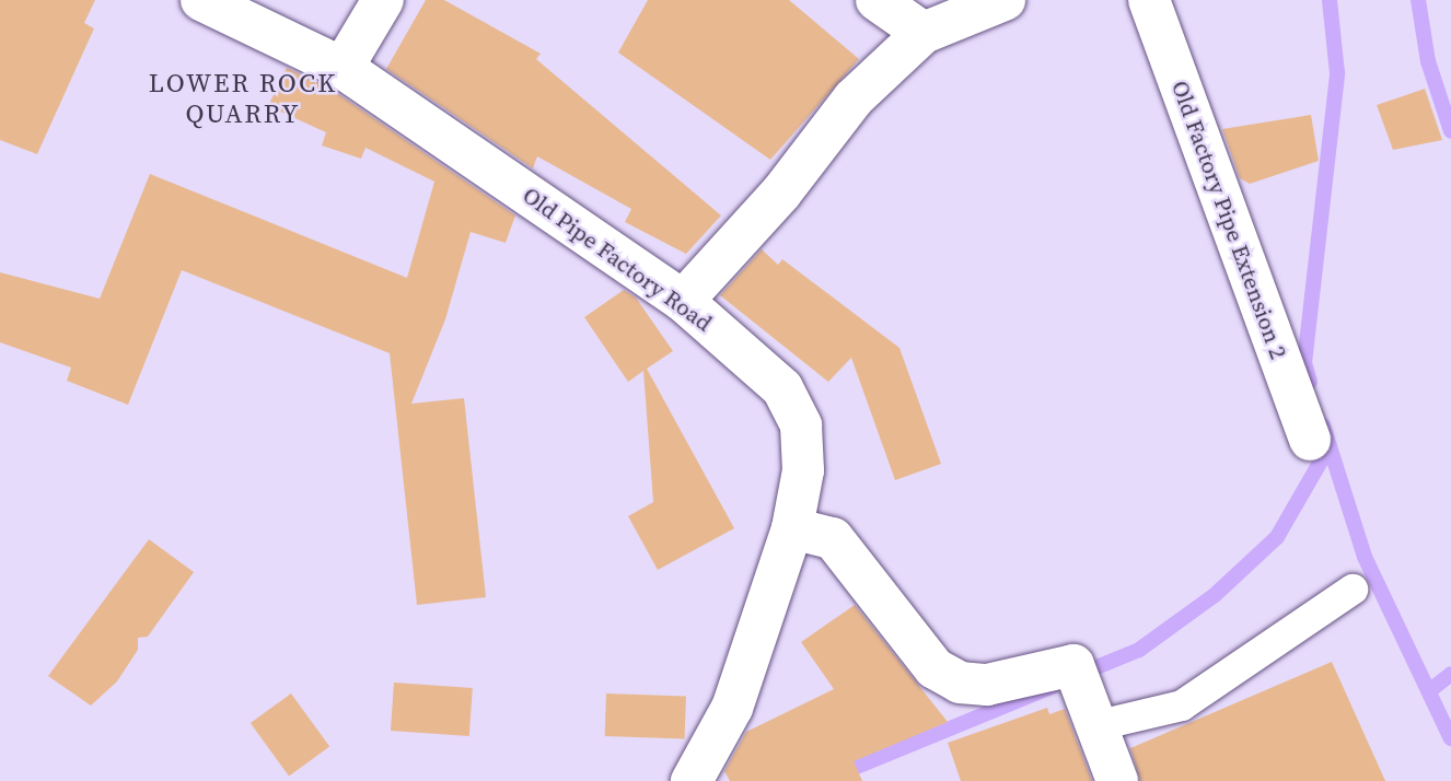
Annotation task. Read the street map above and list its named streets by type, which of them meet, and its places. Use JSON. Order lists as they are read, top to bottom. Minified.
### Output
{"streets":{"street":["Old Factory Pipe Extension 2","Old Pipe Factory Road"]},"districts":["LOWER ROCK QUARRY"]}
